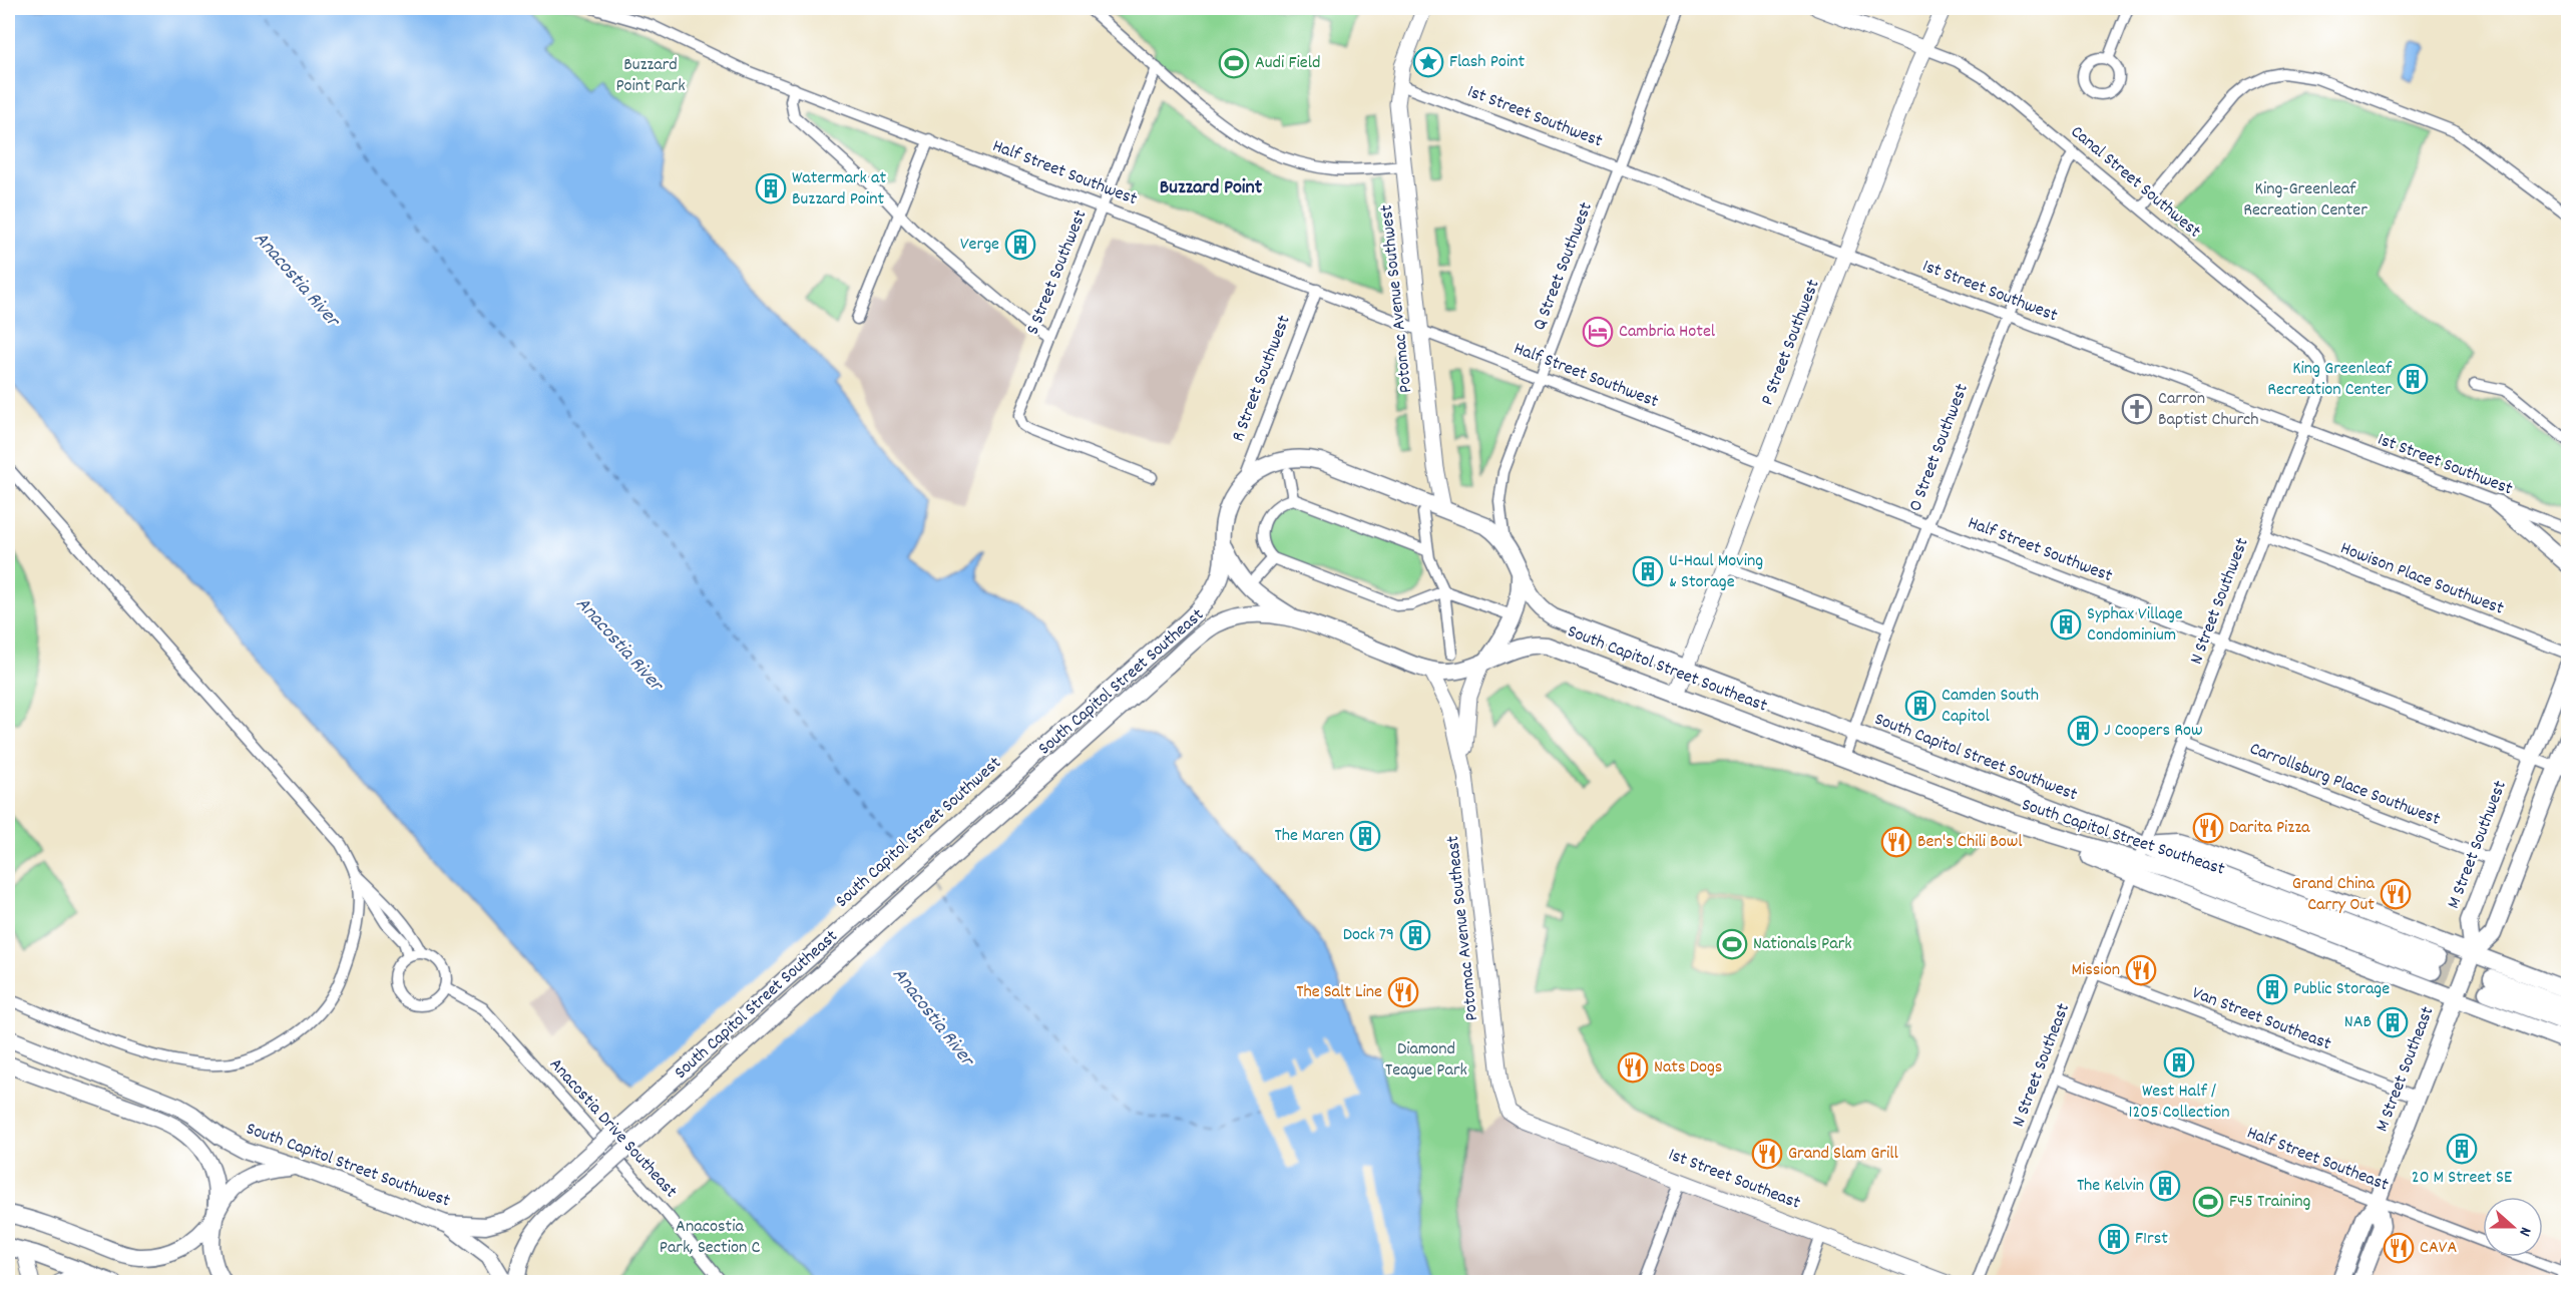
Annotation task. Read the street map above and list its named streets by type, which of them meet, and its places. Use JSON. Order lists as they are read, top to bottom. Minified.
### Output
{"streets":{"main road":["South Capitol Street Southeast","South Capitol Street Southwest","M Street Southwest","M Street Southeast"],"street":["1st Street Southwest","Half Street Southwest","Canal Street Southwest","Q Street Southwest","S Street Southwest","Potomac Avenue Southwest","P Street Southwest","R Street Southwest","O Street Southwest","Howison Place Southwest","N Street Southwest","Carrollsburg Place Southwest","Potomac Avenue Southeast","Van Street Southeast","N Street Southeast","Anacostia Drive Southeast","Half Street Southeast","1st Street Southeast"]},"crossings":[["1st Street Southwest","Q Street Southwest"],["1st Street Southwest","Potomac Avenue Southwest"],["1st Street Southwest","P Street Southwest"],["1st Street Southwest","O Street Southwest"],["1st Street Southwest","N Street Southwest"],["Half Street Southwest","Q Street Southwest"],["Half Street Southwest","S Street Southwest"],["Half Street Southwest","Potomac Avenue Southwest"],["Half Street Southwest","P Street Southwest"],["Half Street Southwest","R Street Southwest"],["Half Street Southwest","O Street Southwest"],["Half Street Southwest","N Street Southwest"],["Half Street Southwest","M Street Southwest"],["Canal Street Southwest","P Street Southwest"],["Canal Street Southwest","O Street Southwest"],["Canal Street Southwest","N Street Southwest"],["Q Street Southwest","South Capitol Street Southwest"],["Potomac Avenue Southwest","South Capitol Street Southwest"],["P Street Southwest","South Capitol Street Southeast"],["P Street Southwest","South Capitol Street Southwest"],["R Street Southwest","South Capitol Street Southwest"],["O Street Southwest","South Capitol Street Southeast"],["O Street Southwest","South Capitol Street Southwest"],["Howison Place Southwest","N Street Southwest"],["N Street Southwest","South Capitol Street Southeast"],["N Street Southwest","South Capitol Street Southwest"],["N Street Southwest","Carrollsburg Place Southwest"],["N Street Southwest","N Street Southeast"],["South Capitol Street Southeast","South Capitol Street Southwest"],["South Capitol Street Southeast","Potomac Avenue Southeast"],["South Capitol Street Southeast","N Street Southeast"],["Carrollsburg Place Southwest","M Street Southwest"],["M Street Southwest","M Street Southeast"],["Potomac Avenue Southeast","1st Street Southeast"],["Van Street Southeast","N Street Southeast"],["Van Street Southeast","M Street Southeast"],["N Street Southeast","Half Street Southeast"],["M Street Southeast","Half Street Southeast"]],"districts":["Buzzard Point"],"water":["Anacostia River"],"parks":["Buzzard Point Park","King-Greenleaf Recreation Center","Diamond Teague Park","Anacostia Park, Section C"],"places":{"place":["Flash Point"],"sports":["Audi Field","Nationals Park","F45 Training"],"building":["Watermark at Buzzard Point","Verge","King Greenleaf Recreation Center","U-Haul Moving & Storage","Syphax Village Condominium","Camden South Capitol","J Coopers Row","The Maren","Dock 79","Public Storage","NAB","West Half / 1205 Collection","20 M Street SE","The Kelvin","F1rst"],"hotel":["Cambria Hotel"],"church":["Carron Baptist Church"],"restaurant":["Darita Pizza","Ben's Chili Bowl","Grand China Carry Out","Mission","The Salt Line","Nats Dogs","Grand Slam Grill","CAVA"]},"north":"right"}
